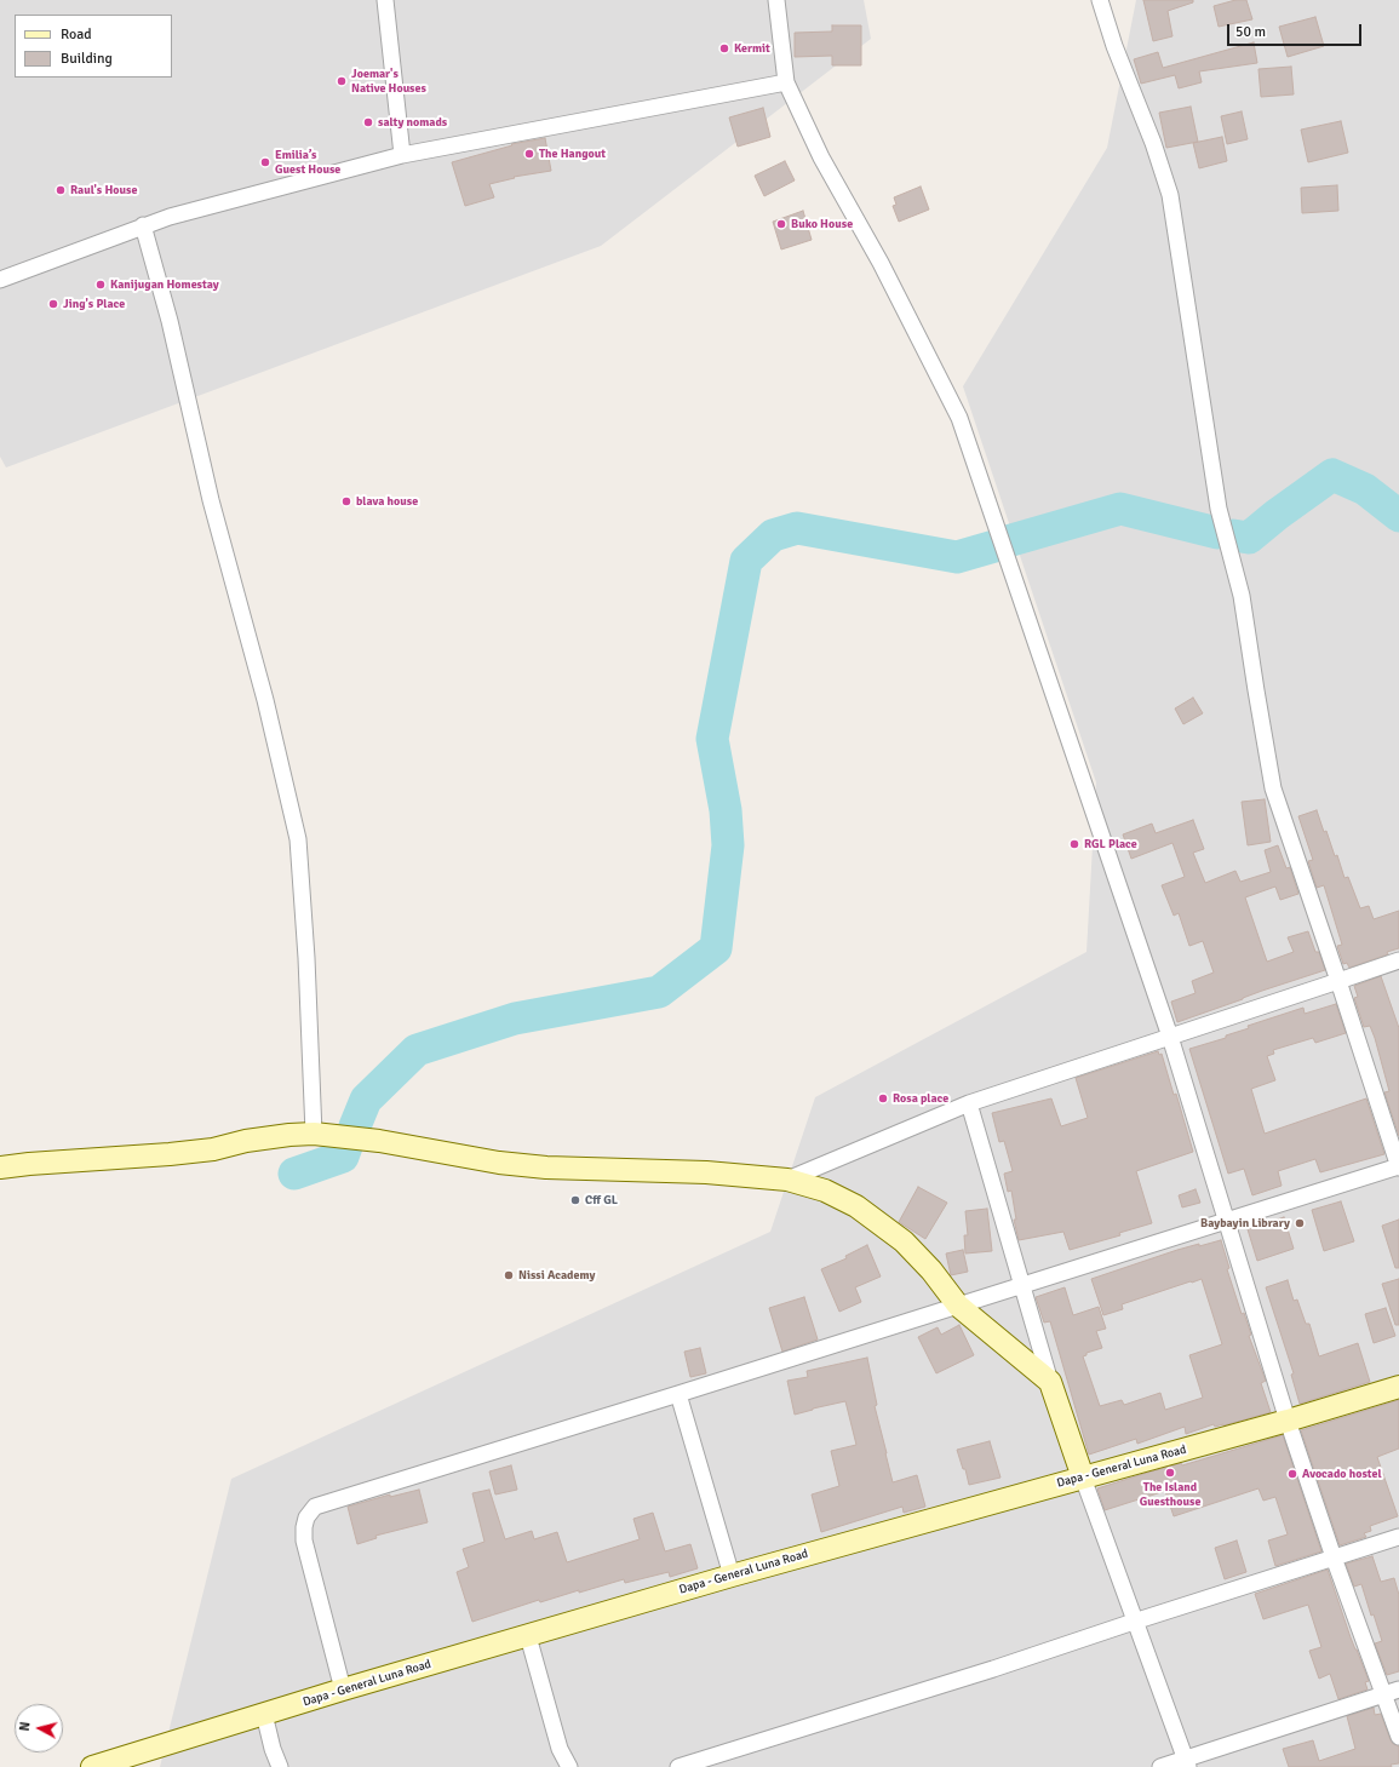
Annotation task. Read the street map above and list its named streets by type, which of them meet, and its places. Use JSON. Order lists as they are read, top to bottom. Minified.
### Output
{"streets":{"main road":["Dapa - General Luna Road"]},"places":["Kermit","Joemar's Native Houses","salty nomads","The Hangout","Emilia’s Guest House","Raul's House","Buko House","Kanijugan Homestay","Jing's Place","blava house","RGL Place","Rosa place","Cff GL","Baybayin Library","Nissi Academy","The Island Guesthouse","Avocado hostel"],"legend":["Road","Building"],"scale_bar":"50 m","north":"left"}
